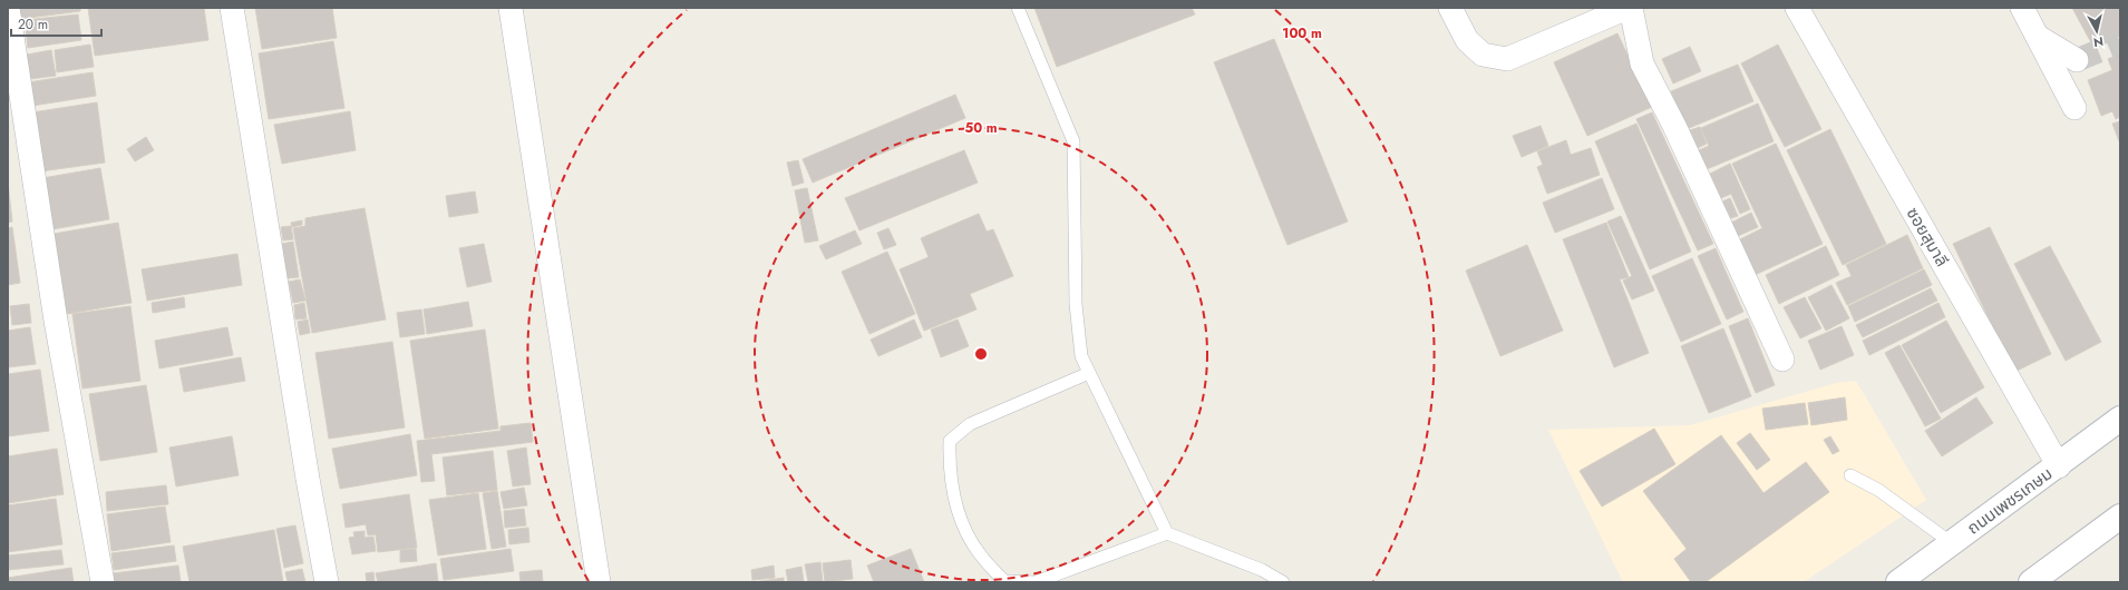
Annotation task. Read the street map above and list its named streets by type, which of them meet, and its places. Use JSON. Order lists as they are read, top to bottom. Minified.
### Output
{"streets":{"main road":["ถนนเพชรเกษม"],"street":["ซอยสุมาลี"]},"crossings":[["ซอยสุมาลี","ถนนเพชรเกษม"]],"scale_bar":"20 m","north":"bottom","rings":["100 m","50 m"]}
